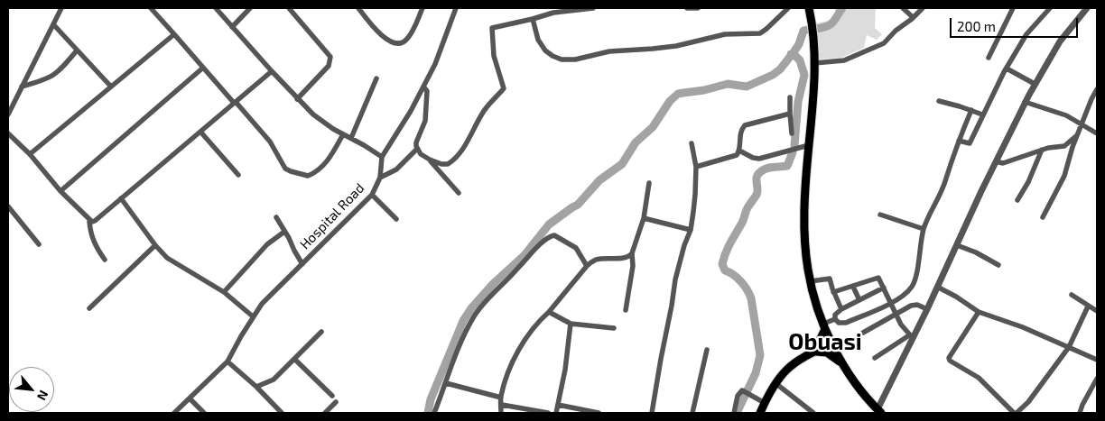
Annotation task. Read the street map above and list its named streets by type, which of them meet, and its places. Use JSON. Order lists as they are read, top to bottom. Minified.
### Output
{"streets":{"street":["Hospital Road"]},"districts":["Obuasi"],"scale_bar":"200 m","north":"bottom right"}
